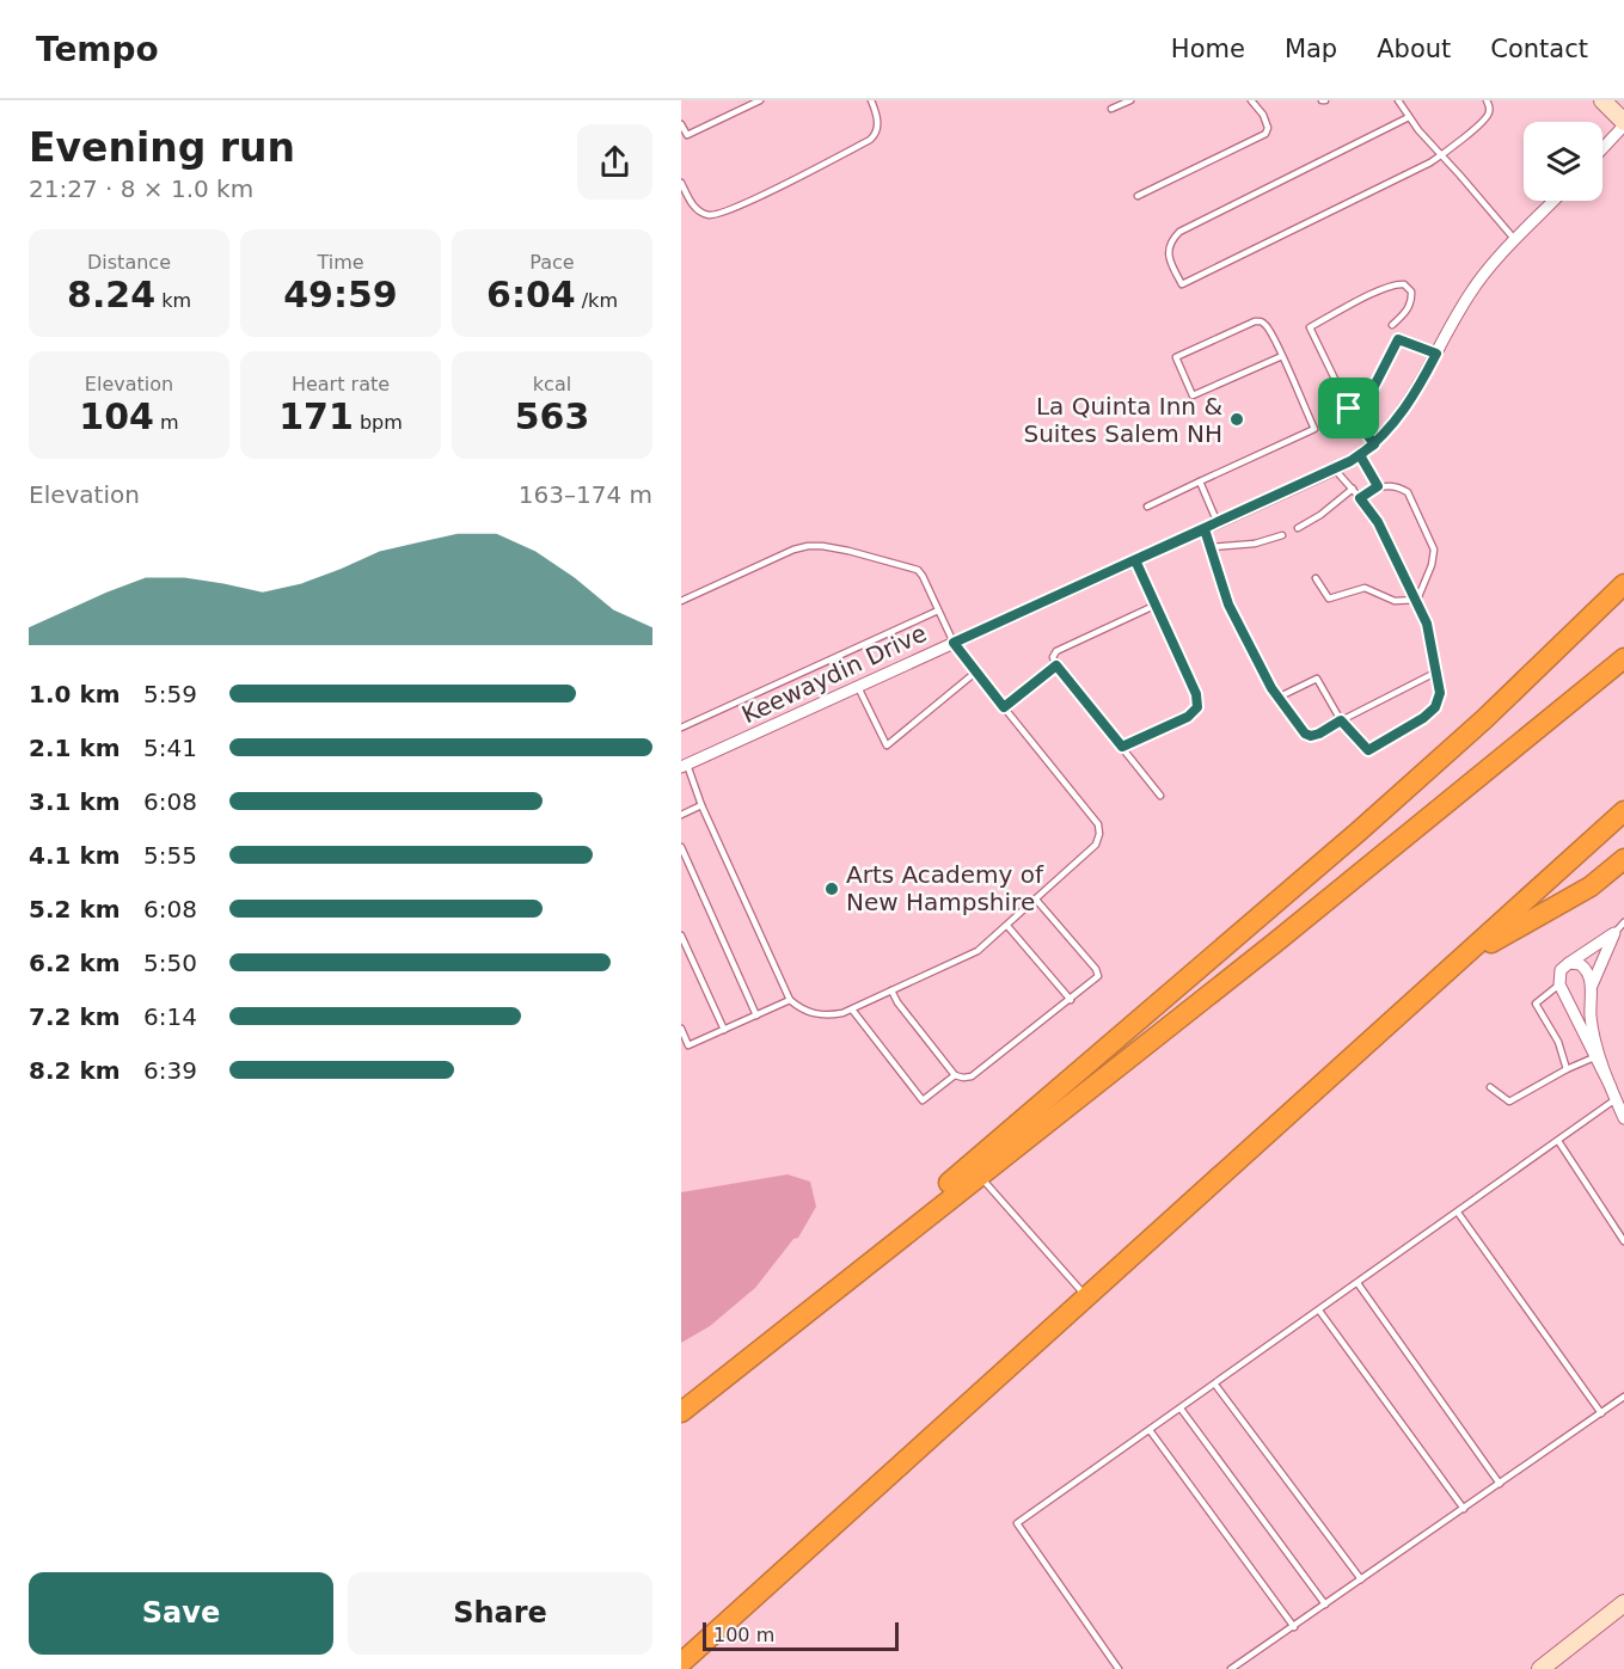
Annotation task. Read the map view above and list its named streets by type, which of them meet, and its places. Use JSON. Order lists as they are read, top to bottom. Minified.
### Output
{"streets":{"street":["Keewaydin Drive"]},"places":["La Quinta Inn & Suites Salem NH","Arts Academy of New Hampshire"],"scale_bar":"100 m","page":{"header":"Tempo","nav":["Home","Map","About","Contact"],"heading":["Evening run","21:27 · 8 × 1.0 km"],"stats":[["Distance","8.24 km"],["Time","49:59"],["Pace","6:04 /km"],["Elevation","104 m"],["Heart rate","171 bpm"],["kcal","563"]],"chart":["Elevation","163–174 m"],"list":[{"name":"1.0 km","note":"5:59"},{"name":"2.1 km","note":"5:41"},{"name":"3.1 km","note":"6:08"},{"name":"4.1 km","note":"5:55"},{"name":"5.2 km","note":"6:08"},{"name":"6.2 km","note":"5:50"},{"name":"7.2 km","note":"6:14"},{"name":"8.2 km","note":"6:39"}],"buttons":["Save","Share"],"scale":"100 m"}}
